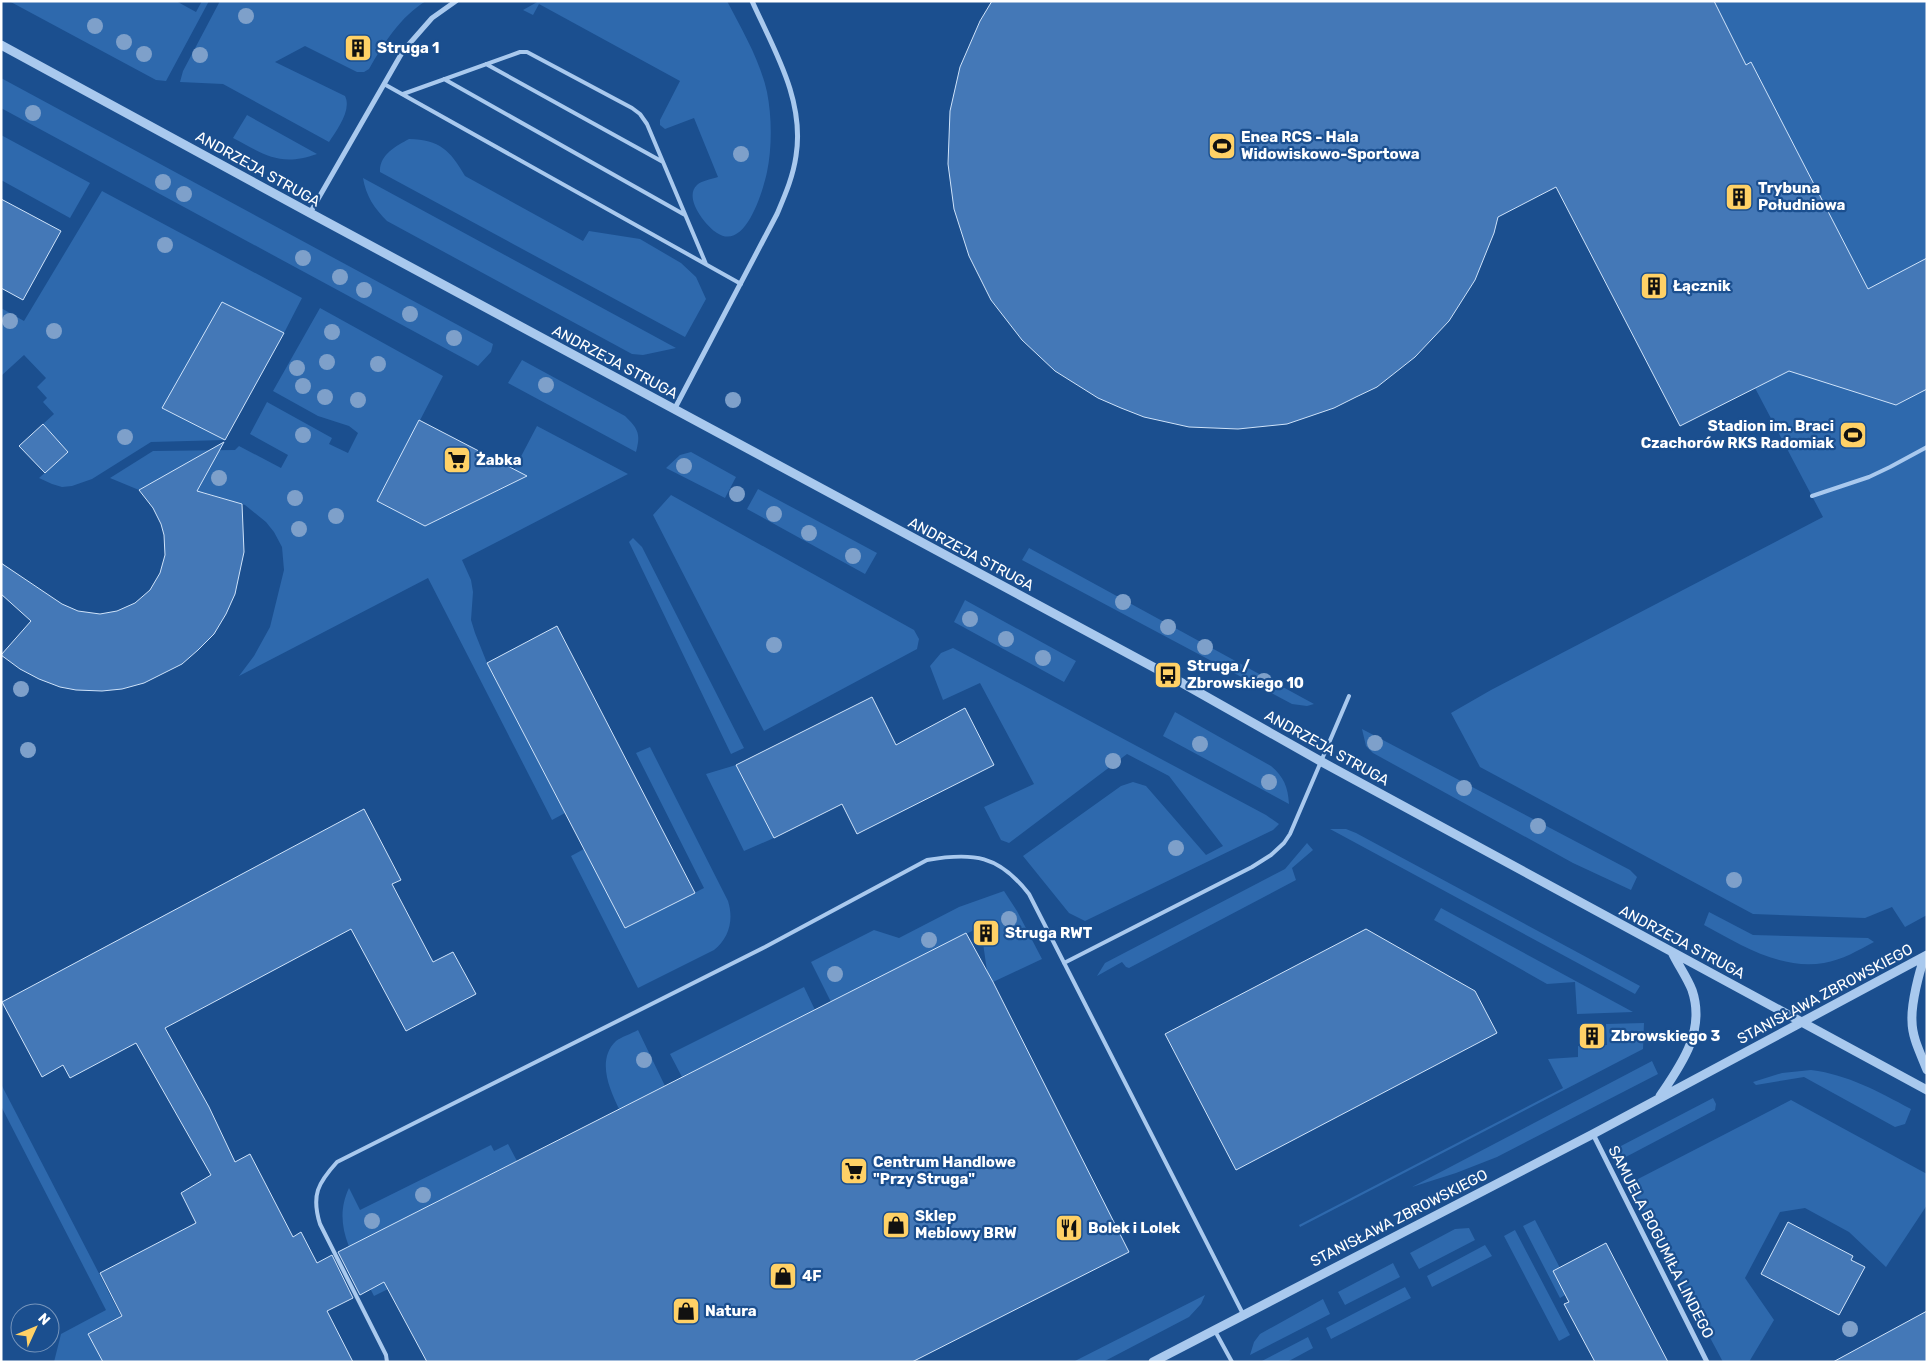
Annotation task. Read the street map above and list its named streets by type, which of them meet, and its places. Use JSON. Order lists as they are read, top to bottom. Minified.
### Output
{"streets":{"street":["ANDRZEJA STRUGA","STANISŁAWA ZBROWSKIEGO","SAMUELA BOGUMIŁA LINDEGO"]},"crossings":[["ANDRZEJA STRUGA","STANISŁAWA ZBROWSKIEGO"],["STANISŁAWA ZBROWSKIEGO","SAMUELA BOGUMIŁA LINDEGO"]],"places":{"building":["Struga 1","Trybuna Południowa","Łącznik","Struga RWT","Zbrowskiego 3"],"sports":["Enea RCS - Hala Widowiskowo-Sportowa","Stadion im. Braci Czachorów RKS Radomiak"],"supermarket":["Żabka","Centrum Handlowe \"Przy Struga\""],"bus stop":["Struga / Zbrowskiego 10"],"shop":["Sklep Meblowy BRW","4F","Natura"],"restaurant":["Bolek i Lolek"]},"north":"top right"}
